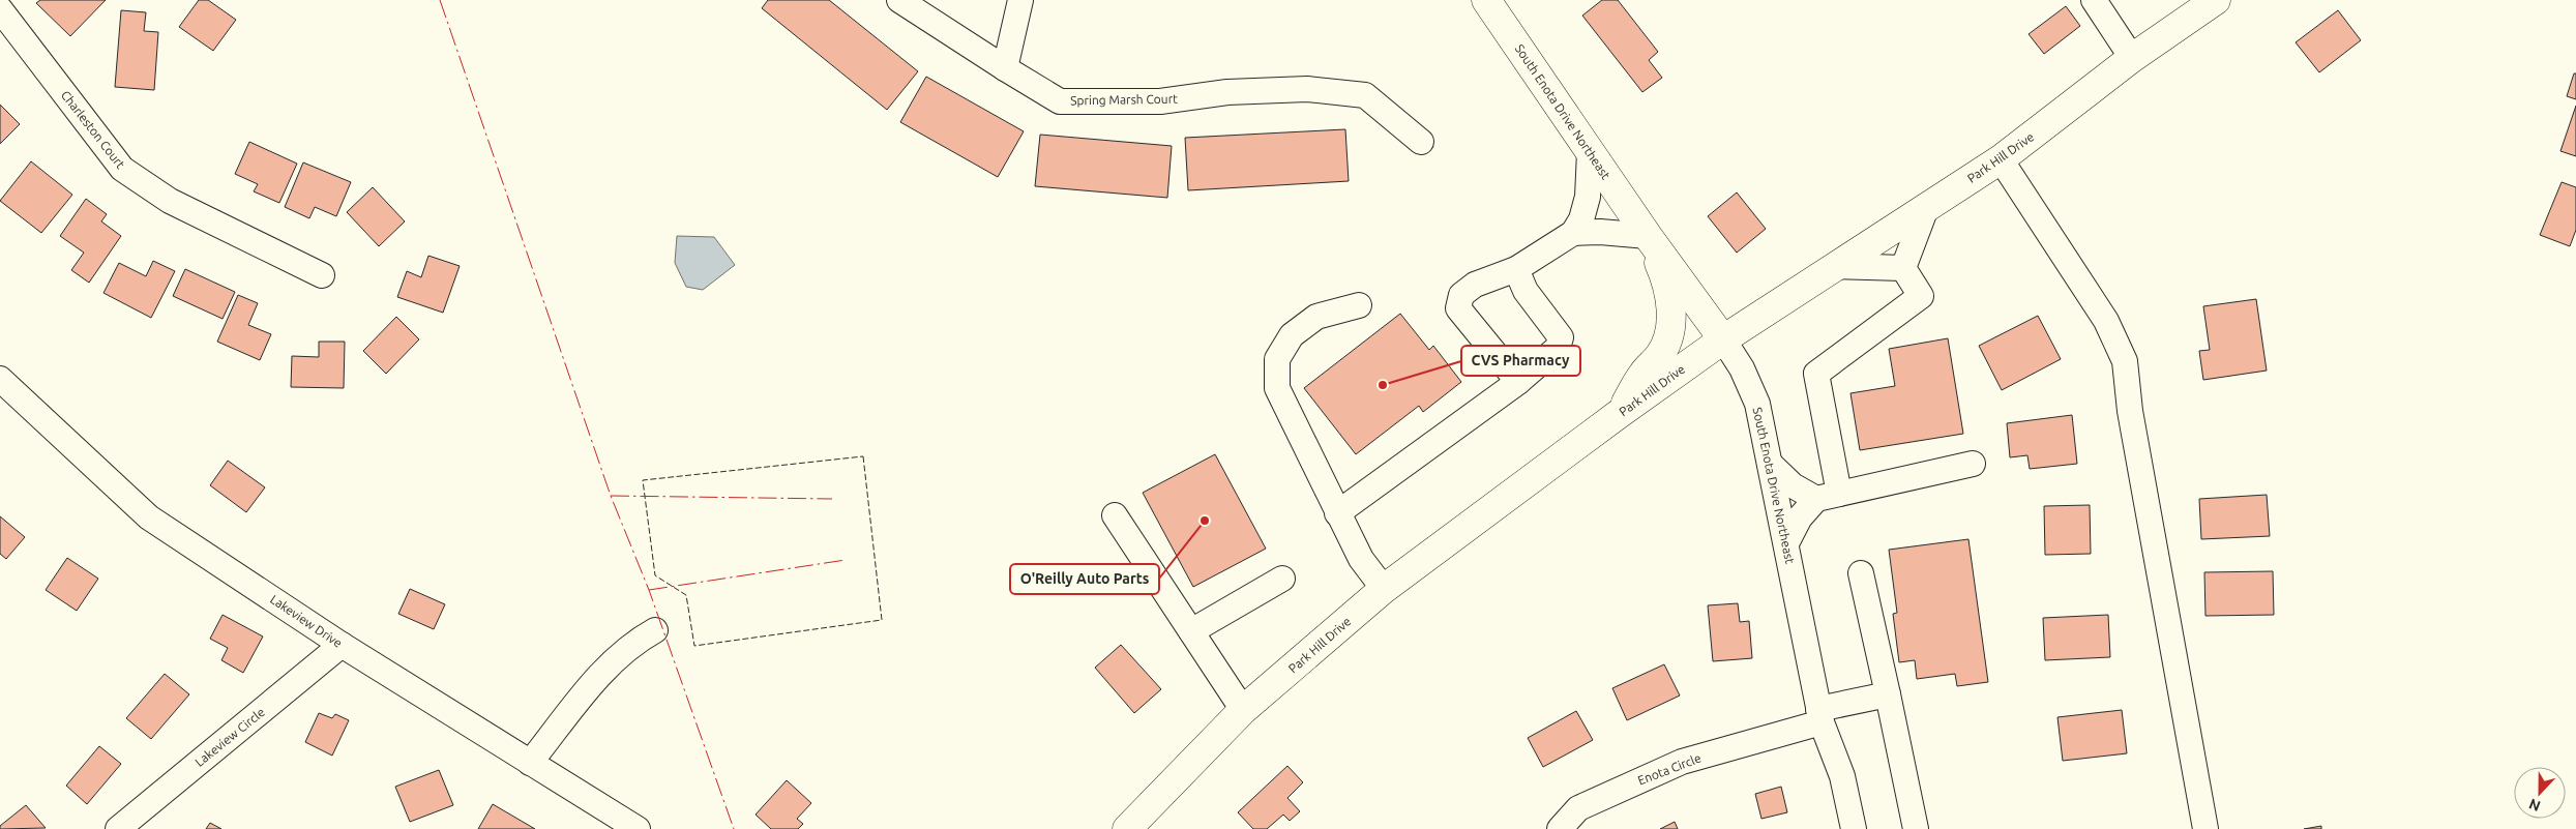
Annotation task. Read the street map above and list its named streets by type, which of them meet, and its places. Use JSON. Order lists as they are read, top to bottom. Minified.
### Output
{"streets":{"main road":["South Enota Drive Northeast","Park Hill Drive"],"street":["Spring Marsh Court","Charleston Court","Lakeview Drive","Lakeview Circle","Enota Circle"]},"crossings":[["South Enota Drive Northeast","Park Hill Drive"],["South Enota Drive Northeast","Enota Circle"],["Lakeview Drive","Lakeview Circle"]],"places":["CVS Pharmacy","O'Reilly Auto Parts"],"north":"bottom"}
